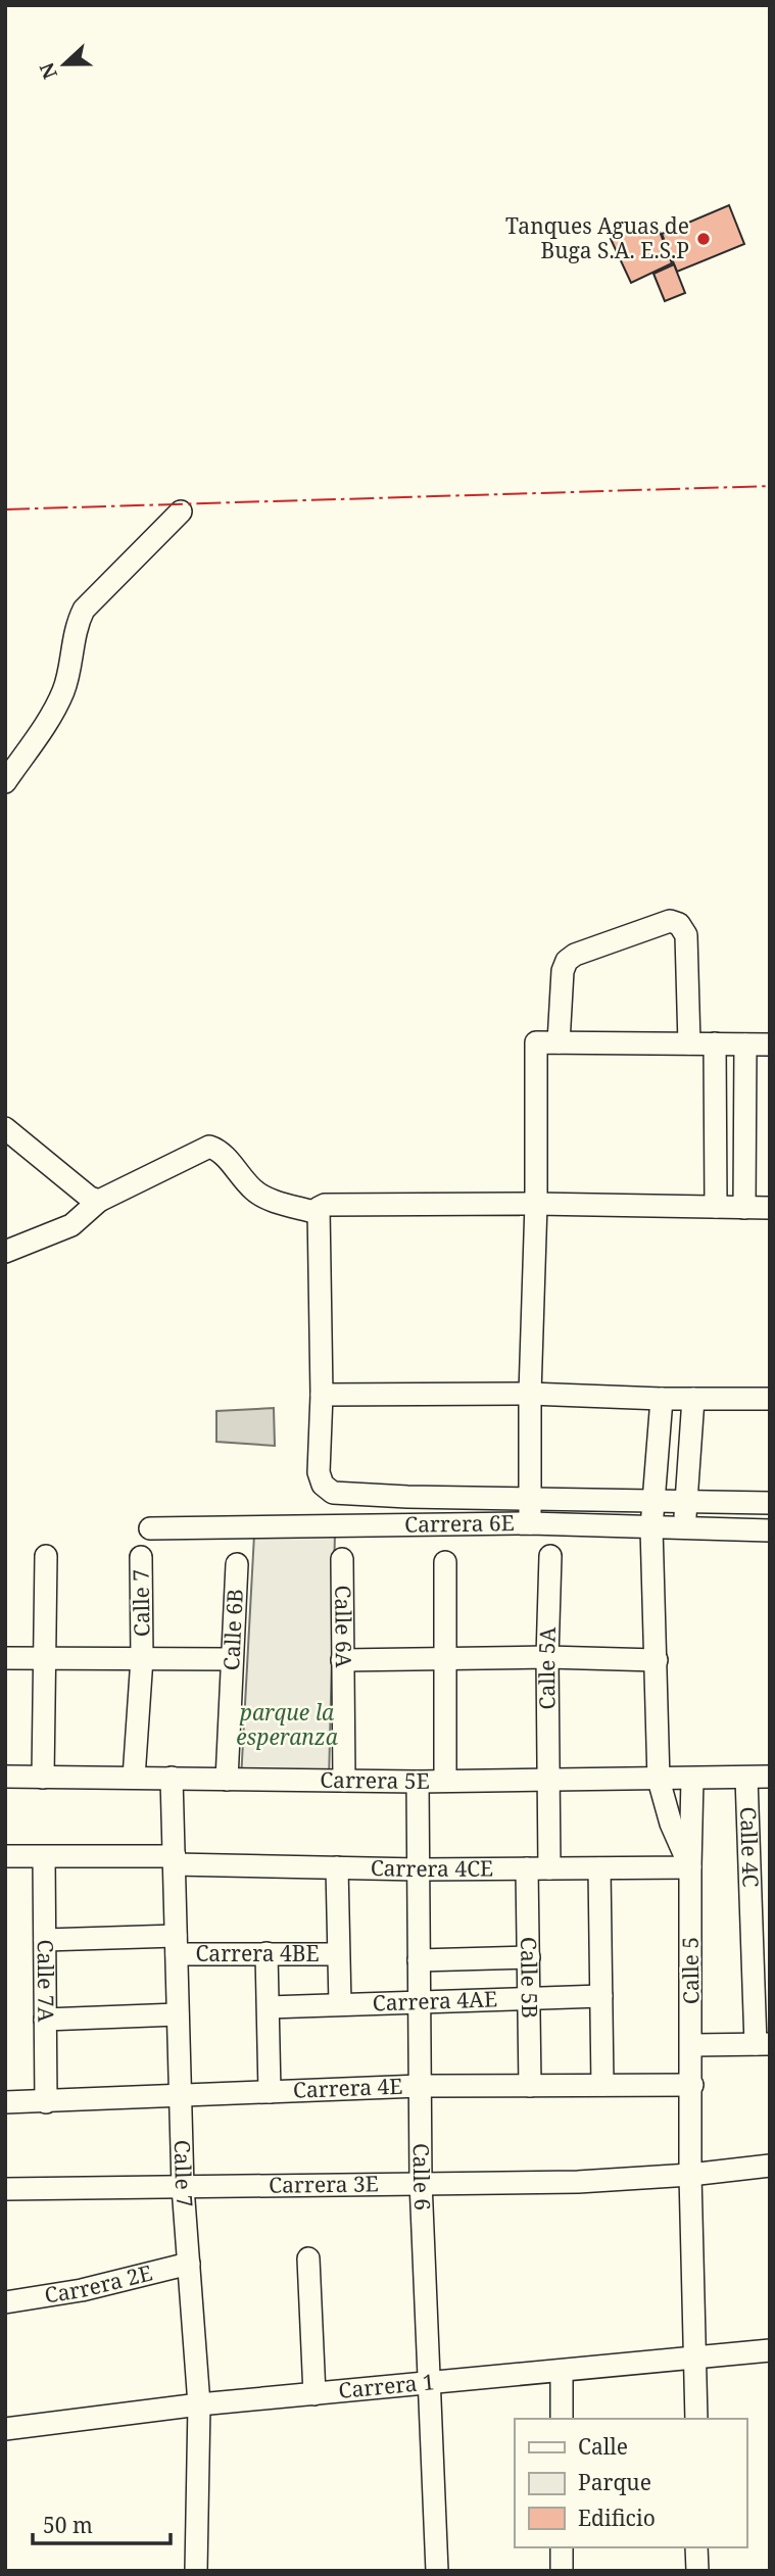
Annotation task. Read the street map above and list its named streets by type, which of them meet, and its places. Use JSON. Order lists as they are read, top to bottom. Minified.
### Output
{"streets":{"street":["Carrera 6E","Calle 7","Calle 6A","Calle 6B","Calle 5A","Carrera 5E","Calle 4C","Carrera 4CE","Carrera 4BE","Calle 5","Calle 5B","Calle 7A","Carrera 4AE","Carrera 4E","Calle 6","Carrera 3E","Carrera 2E","Carrera 1"]},"crossings":[["Carrera 6E","Calle 5"],["Calle 7","Carrera 5E"],["Calle 7","Carrera 4CE"],["Calle 7","Carrera 4BE"],["Calle 7","Carrera 4E"],["Calle 7","Carrera 3E"],["Calle 7","Carrera 2E"],["Calle 7","Carrera 1"],["Calle 6A","Carrera 5E"],["Calle 6B","Carrera 5E"],["Calle 5A","Carrera 5E"],["Calle 5A","Carrera 4CE"],["Carrera 5E","Calle 4C"],["Carrera 5E","Calle 5"],["Carrera 5E","Calle 6"],["Carrera 4CE","Calle 5"],["Carrera 4CE","Calle 5B"],["Carrera 4CE","Calle 7A"],["Carrera 4CE","Calle 6"],["Carrera 4BE","Calle 7A"],["Calle 5","Carrera 4E"],["Calle 5","Carrera 3E"],["Calle 5","Carrera 1"],["Calle 5B","Carrera 4AE"],["Calle 5B","Carrera 4E"],["Calle 7A","Carrera 4E"],["Carrera 4AE","Calle 6"],["Carrera 4E","Calle 6"],["Calle 6","Carrera 3E"],["Calle 6","Carrera 1"]],"parks":["parque la esperanza"],"places":["Tanques Aguas de Buga S.A. E.S.P"],"legend":["Calle","Parque","Edificio"],"scale_bar":"50 m","north":"left"}
